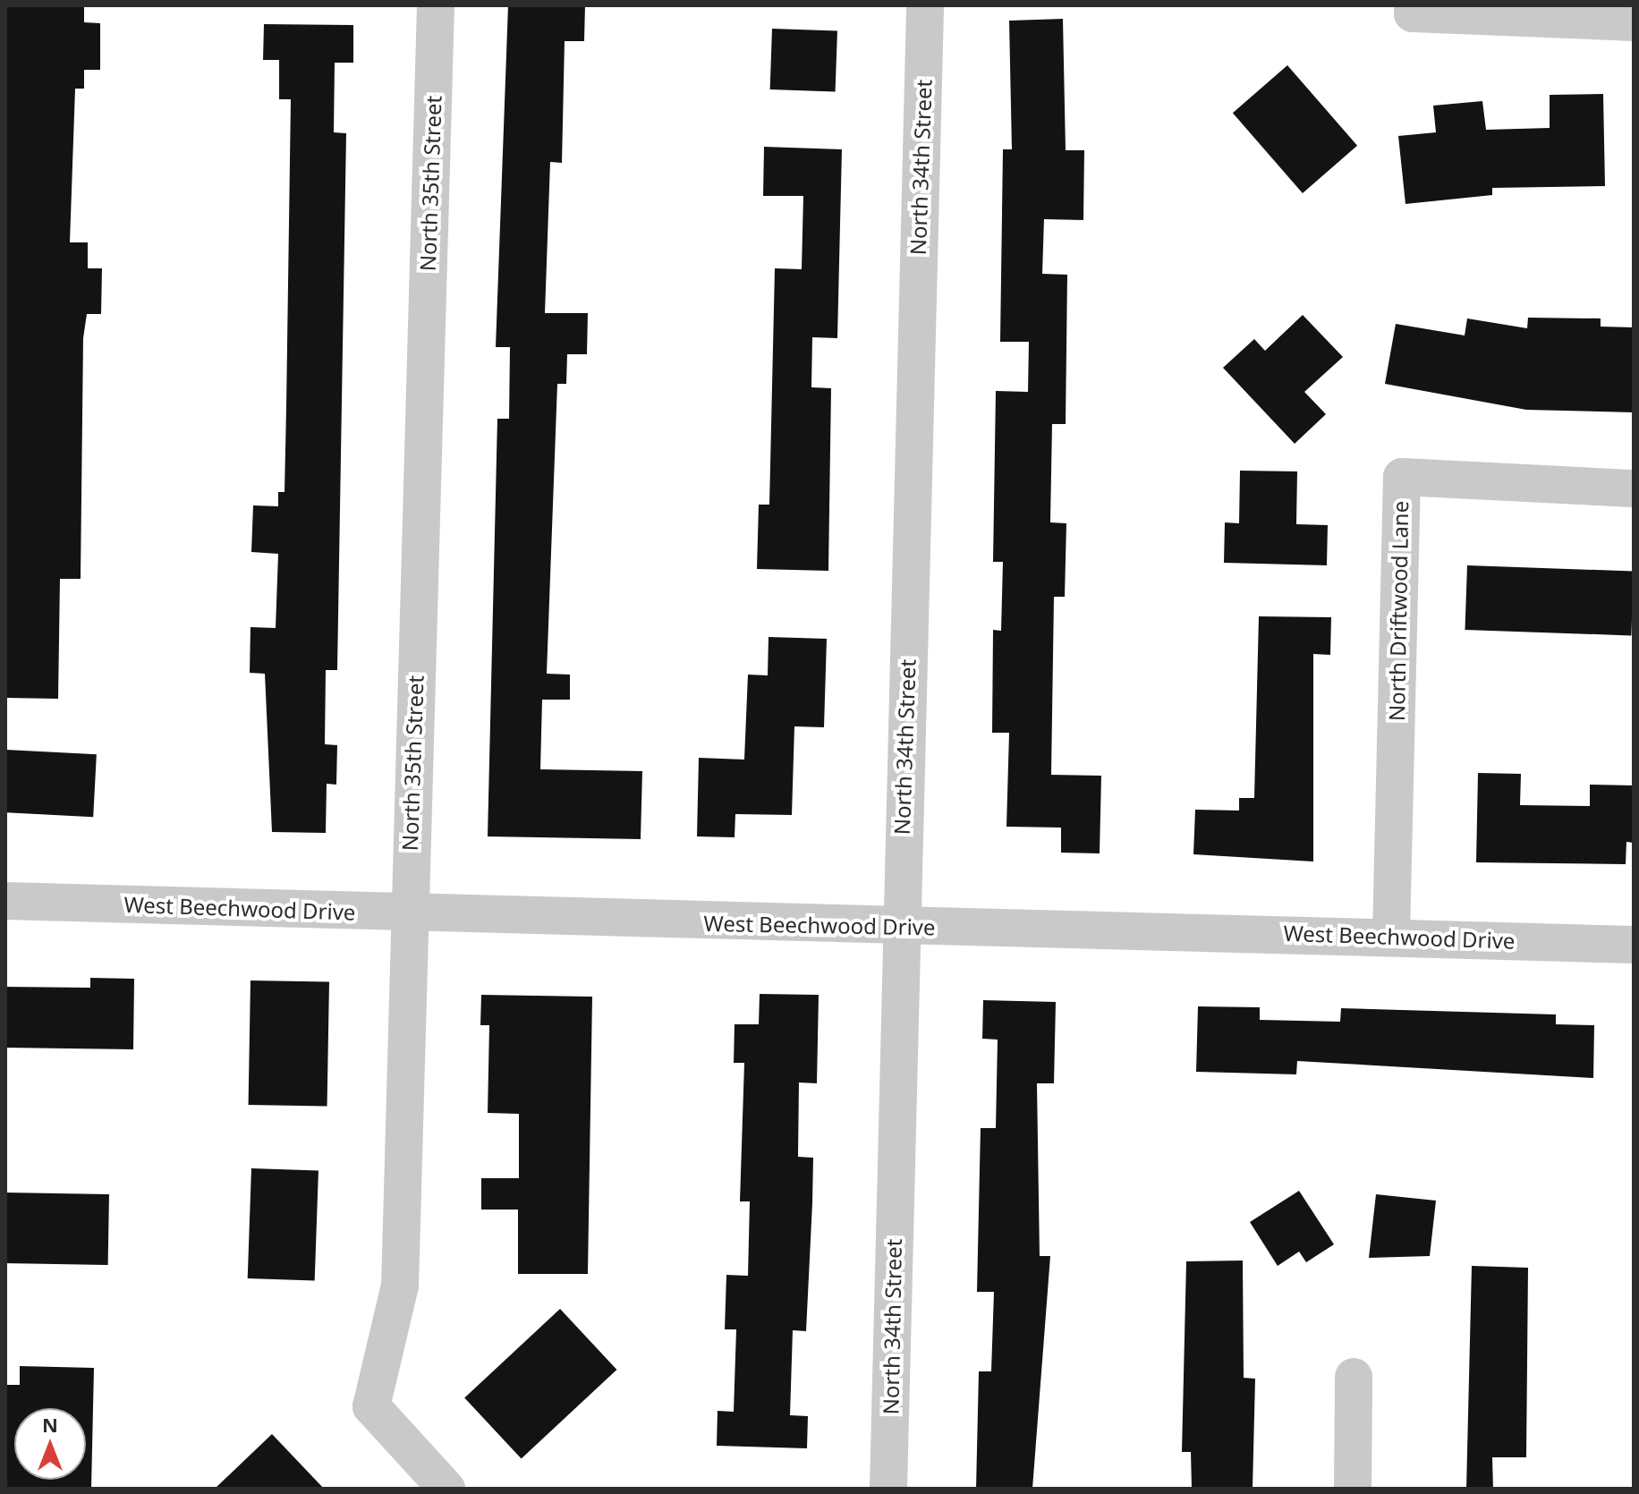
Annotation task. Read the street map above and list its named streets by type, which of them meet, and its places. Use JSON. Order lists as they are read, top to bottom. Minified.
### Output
{"streets":{"street":["North 34th Street","North 35th Street","North Driftwood Lane","West Beechwood Drive"]},"crossings":[["North 34th Street","West Beechwood Drive"],["North 35th Street","West Beechwood Drive"],["North Driftwood Lane","West Beechwood Drive"]],"north":"top"}
